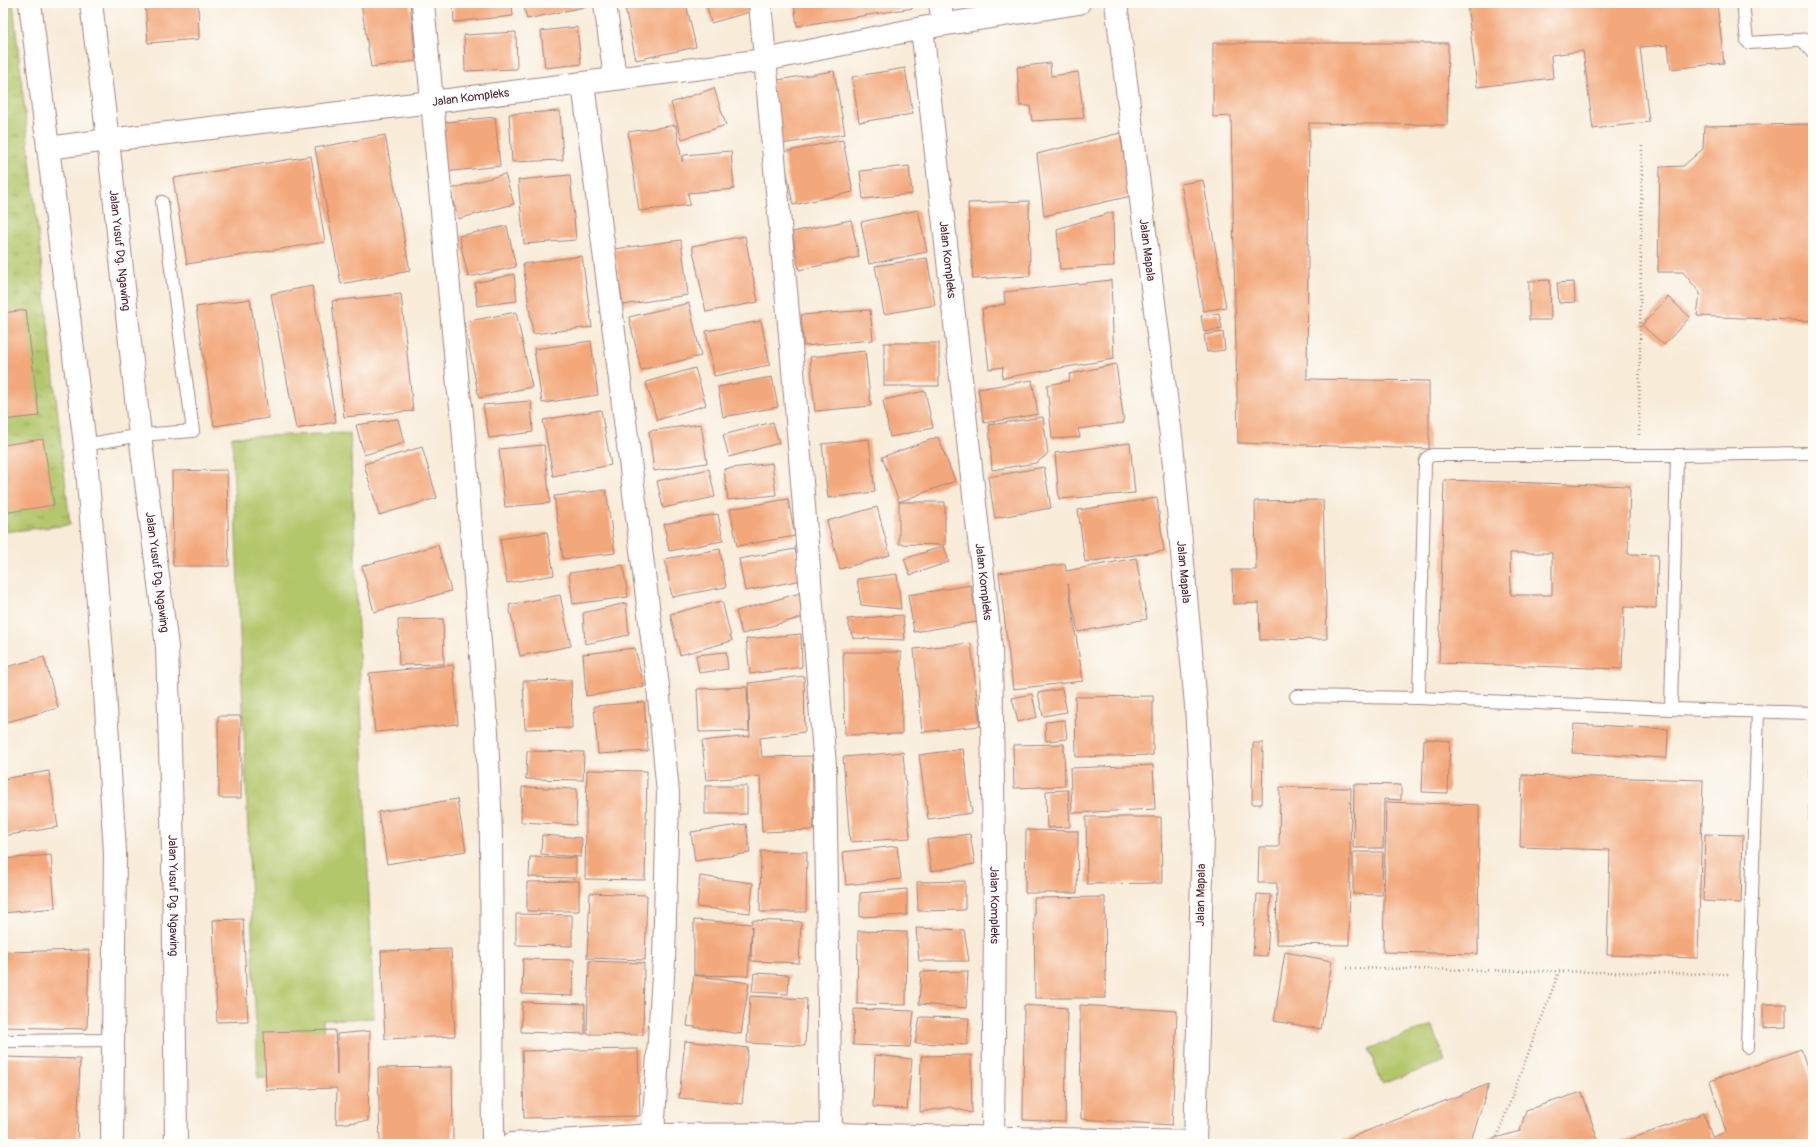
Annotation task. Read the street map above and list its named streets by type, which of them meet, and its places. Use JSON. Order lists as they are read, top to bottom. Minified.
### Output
{"streets":{"street":["Jalan Kompleks","Jalan Yusuf Dg. Ngawing","Jalan Mapala"]}}
